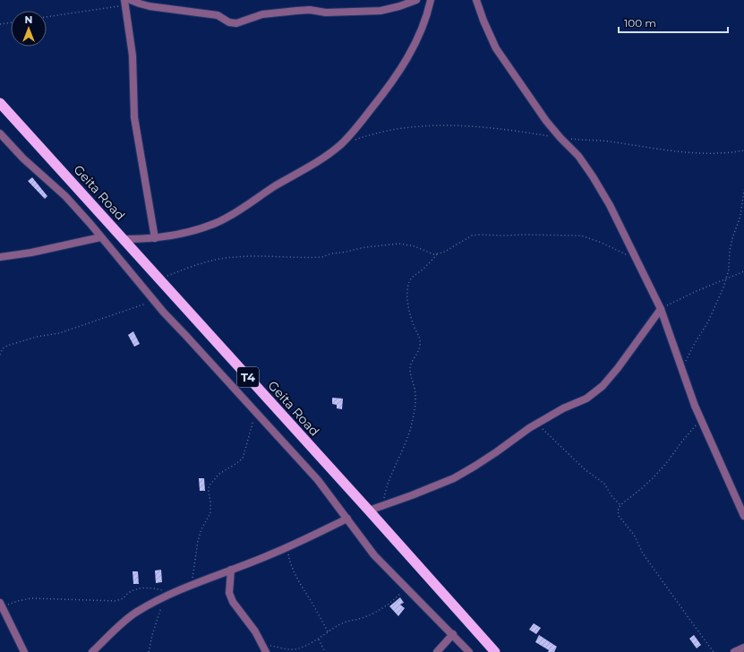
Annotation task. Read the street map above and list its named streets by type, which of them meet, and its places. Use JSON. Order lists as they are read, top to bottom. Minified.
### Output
{"streets":{"highway":["Geita Road","T4"]},"scale_bar":"100 m","north":"top"}
